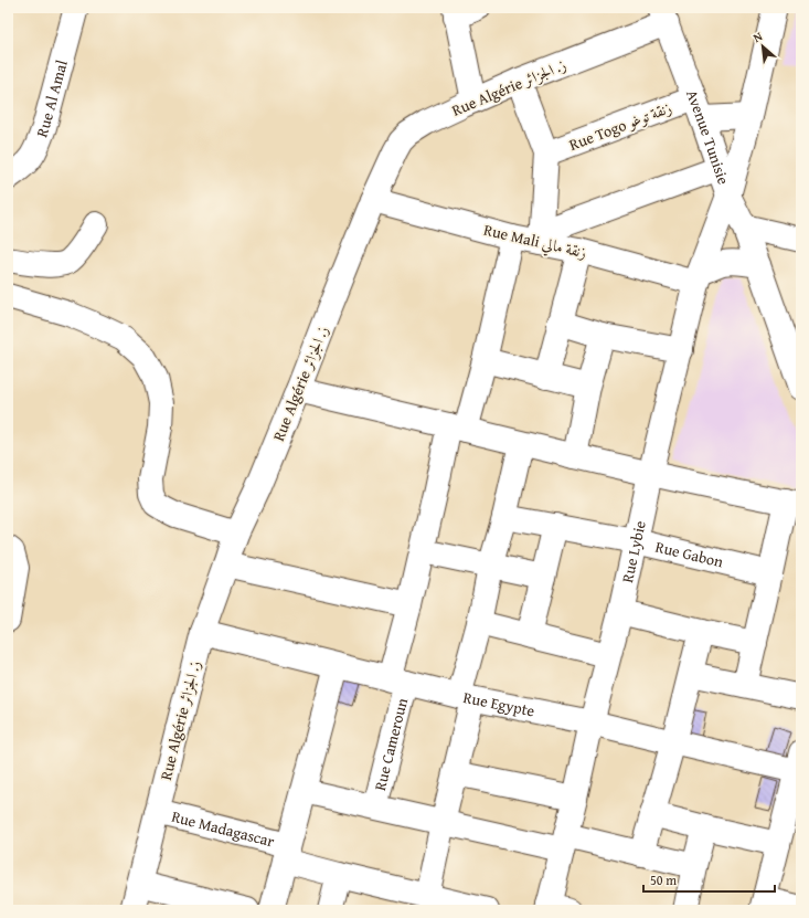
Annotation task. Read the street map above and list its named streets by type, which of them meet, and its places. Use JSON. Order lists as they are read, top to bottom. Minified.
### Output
{"streets":{"street":["Rue Algérie ز. الجزائر","Rue Al Amal","Rue Togo زنقة توغو","Avenue Tunisie","Rue Mali زنقة مالي","Rue Lybie","Rue Gabon","Rue Egypte","Rue Cameroun","Rue Madagascar"]},"crossings":[["Rue Algérie ز. الجزائر","Avenue Tunisie"],["Rue Algérie ز. الجزائر","Rue Mali زنقة مالي"],["Rue Algérie ز. الجزائر","Rue Egypte"],["Rue Algérie ز. الجزائر","Rue Madagascar"],["Rue Togo زنقة توغو","Avenue Tunisie"],["Avenue Tunisie","Rue Lybie"],["Rue Mali زنقة مالي","Rue Lybie"],["Rue Mali زنقة مالي","Rue Cameroun"],["Rue Lybie","Rue Gabon"],["Rue Lybie","Rue Egypte"],["Rue Egypte","Rue Cameroun"]],"scale_bar":"50 m","north":"top left"}
